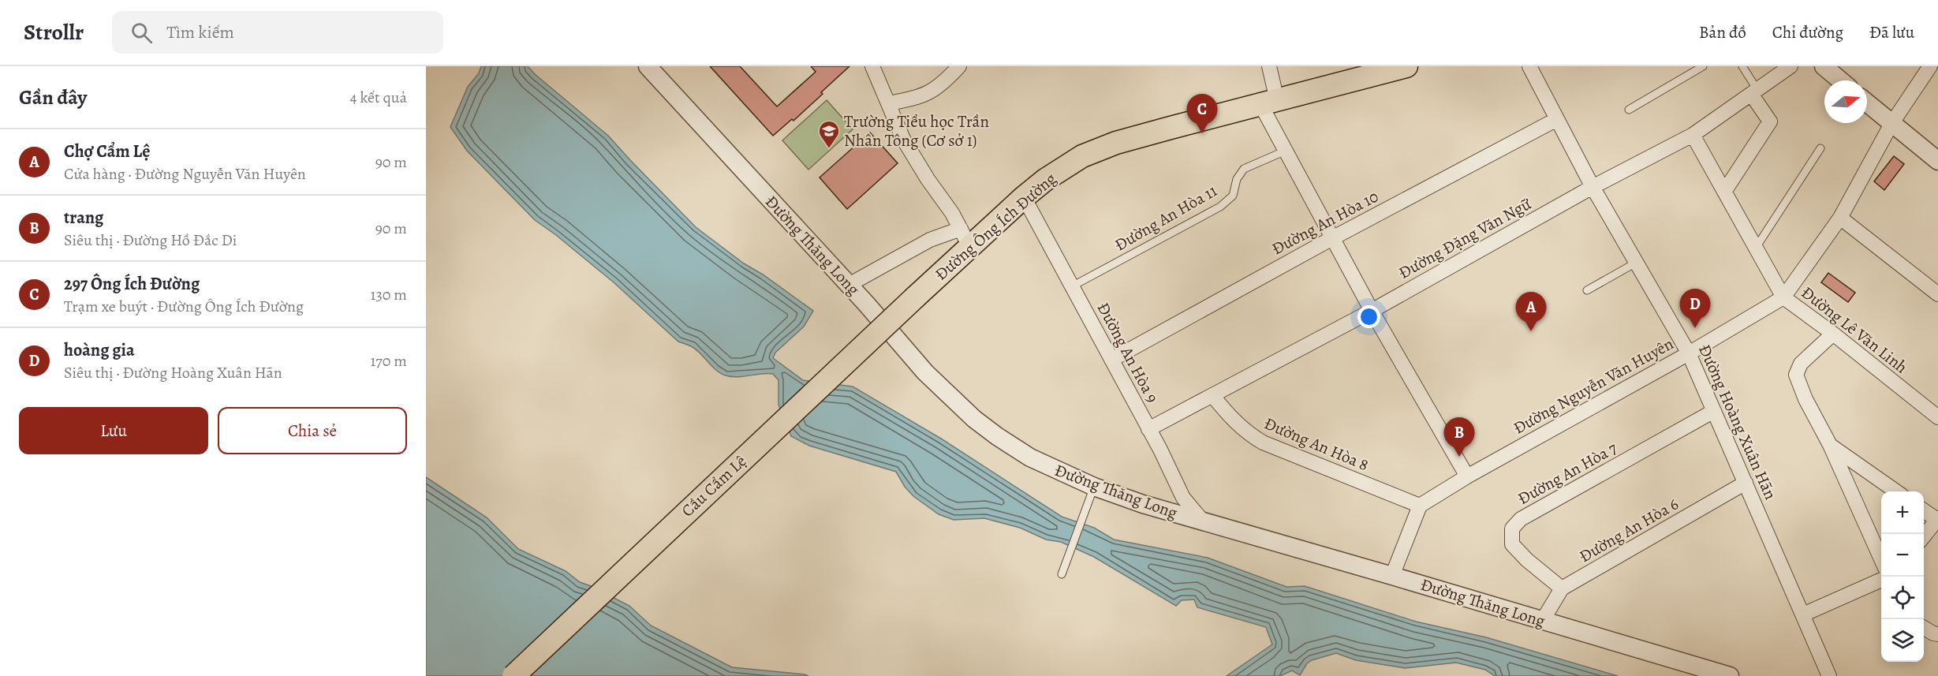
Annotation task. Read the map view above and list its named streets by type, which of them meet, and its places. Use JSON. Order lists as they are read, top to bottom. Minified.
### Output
{"streets":{"main road":["Đường Ông Ích Đường","Cầu Cẩm Lệ"],"street":["Đường An Hòa 10","Đường Đặng Văn Ngữ","Đường Thăng Long","Đường Lê Văn Linh","Đường An Hòa 9","Đường Nguyễn Văn Huyên","Đường Hoàng Xuân Hãn","Đường An Hòa 8","Đường An Hòa 7","Đường An Hòa 6"],"lane":["Đường An Hòa 11"]},"crossings":[["Đường An Hòa 11","Đường An Hòa 9"],["Đường An Hòa 10","Đường An Hòa 9"],["Đường An Hòa 10","Đường Hoàng Xuân Hãn"],["Đường Ông Ích Đường","Đường An Hòa 9"],["Đường Ông Ích Đường","Cầu Cẩm Lệ"],["Đường Đặng Văn Ngữ","Đường Lê Văn Linh"],["Đường Đặng Văn Ngữ","Đường An Hòa 9"],["Đường Đặng Văn Ngữ","Đường Hoàng Xuân Hãn"],["Đường Đặng Văn Ngữ","Đường An Hòa 8"],["Đường Thăng Long","Đường An Hòa 9"],["Đường Thăng Long","Đường An Hòa 6"],["Đường Lê Văn Linh","Đường Nguyễn Văn Huyên"],["Đường Nguyễn Văn Huyên","Đường Hoàng Xuân Hãn"],["Đường Nguyễn Văn Huyên","Đường An Hòa 8"],["Đường Hoàng Xuân Hãn","Đường An Hòa 7"],["Đường Hoàng Xuân Hãn","Đường An Hòa 6"],["Đường An Hòa 7","Đường An Hòa 6"]],"places":{"school or university":["Trường Tiểu học Trần Nhân Tông (Cơ sở 1)"]},"north":"right","page":{"header":"Strollr","search":"Tìm kiếm","nav":["Bản đồ","Chỉ đường","Đã lưu"],"heading":["Gần đây","4 kết quả"],"pins":["C","D","A","B"],"list":[{"mark":"A","name":"Chợ Cẩm Lệ","note":"Cửa hàng · Đường Nguyễn Văn Huyên","value":"90 m"},{"mark":"B","name":"trang","note":"Siêu thị · Đường Hồ Đắc Di","value":"90 m"},{"mark":"C","name":"297 Ông Ích Đường","note":"Trạm xe buýt · Đường Ông Ích Đường","value":"130 m"},{"mark":"D","name":"hoàng gia","note":"Siêu thị · Đường Hoàng Xuân Hãn","value":"170 m"}],"buttons":["Lưu","Chia sẻ"],"map_buttons":["+","−"]}}
